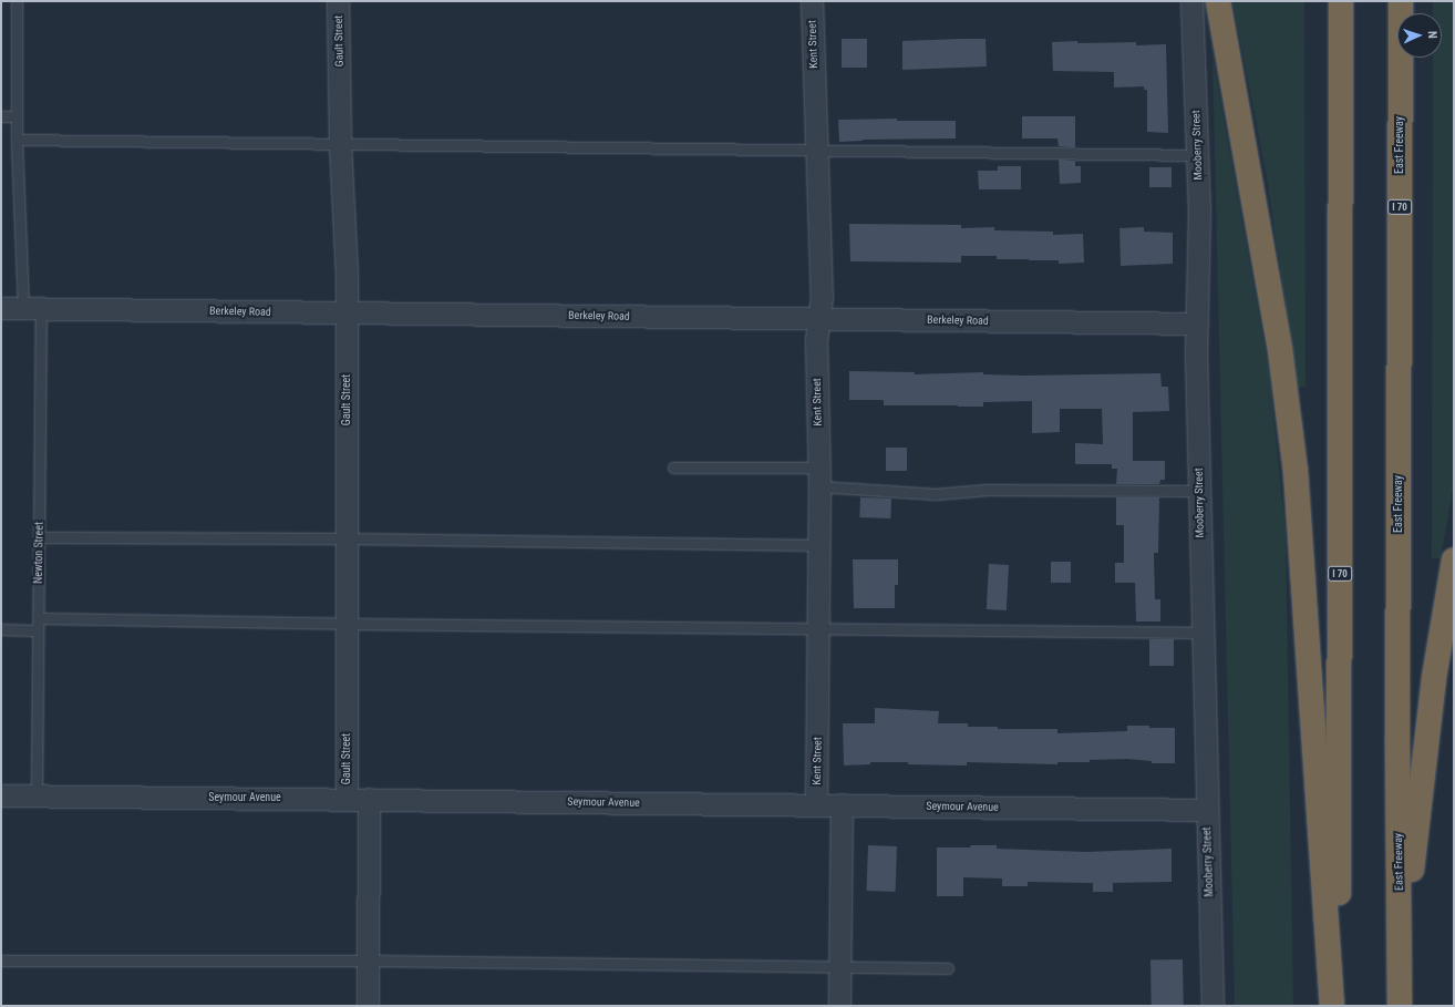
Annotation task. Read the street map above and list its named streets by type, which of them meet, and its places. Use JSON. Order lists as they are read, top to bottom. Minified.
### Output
{"streets":{"highway":["East Freeway","I 70"],"street":["Gault Street","Kent Street","Mooberry Street","Berkeley Road","Seymour Avenue"],"lane":["Newton Street"]},"crossings":[["Gault Street","Berkeley Road"],["Gault Street","Seymour Avenue"],["Kent Street","Berkeley Road"],["Kent Street","Seymour Avenue"],["Mooberry Street","Berkeley Road"],["Mooberry Street","Seymour Avenue"],["Berkeley Road","Newton Street"],["Newton Street","Seymour Avenue"]],"north":"right"}
